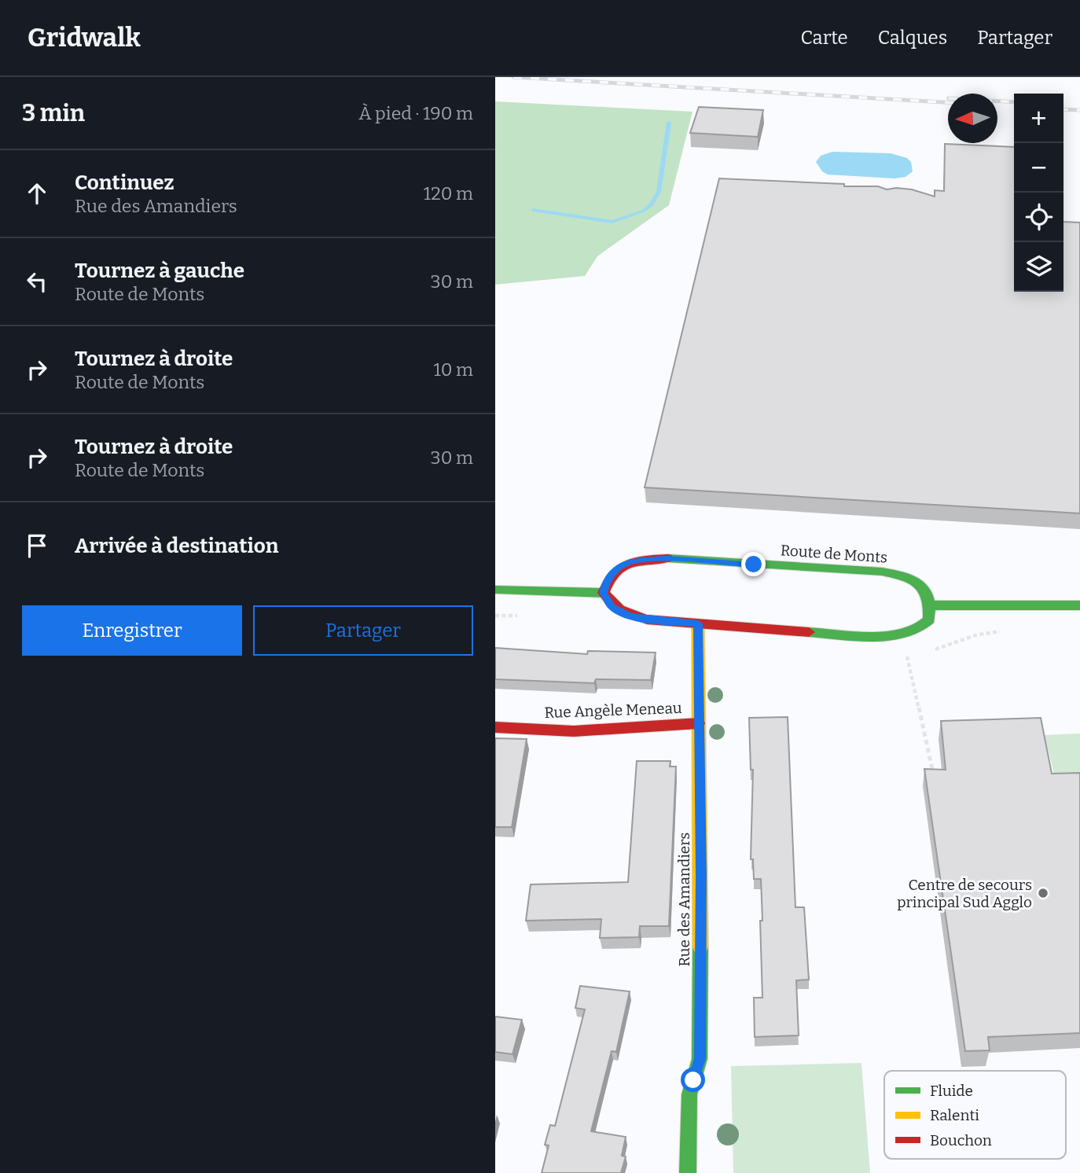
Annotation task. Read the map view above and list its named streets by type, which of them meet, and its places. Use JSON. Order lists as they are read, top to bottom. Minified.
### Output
{"streets":{"main road":["Route de Monts","Rue Angèle Meneau","Rue des Amandiers"]},"crossings":[["Rue Angèle Meneau","Rue des Amandiers"]],"places":["Centre de secours principal Sud Agglo"],"legend":["Fluide","Ralenti","Bouchon"],"north":"left","page":{"header":"Gridwalk","nav":["Carte","Calques","Partager"],"heading":["3 min","À pied · 190 m"],"map_buttons":["+","−"],"list":[["Continuez","Rue des Amandiers","120 m"],["Tournez à gauche","Route de Monts","30 m"],["Tournez à droite","Route de Monts","10 m"],["Tournez à droite","Route de Monts","30 m"],"Arrivée à destination"],"buttons":["Enregistrer","Partager"]}}
